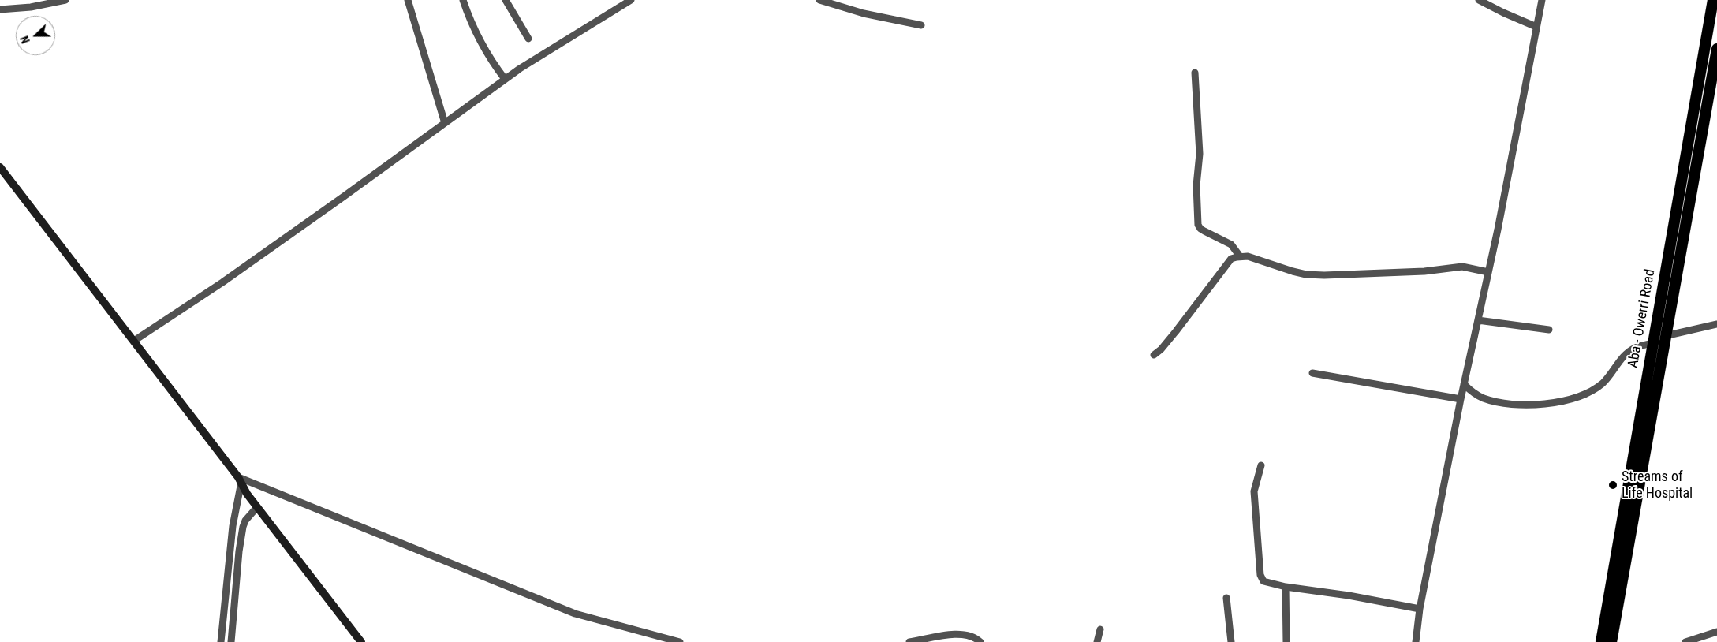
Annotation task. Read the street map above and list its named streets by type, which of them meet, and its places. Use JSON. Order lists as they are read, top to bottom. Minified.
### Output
{"streets":{"highway":["Aba - Owerri Road"]},"places":["Streams of Life Hospital"],"north":"left"}
